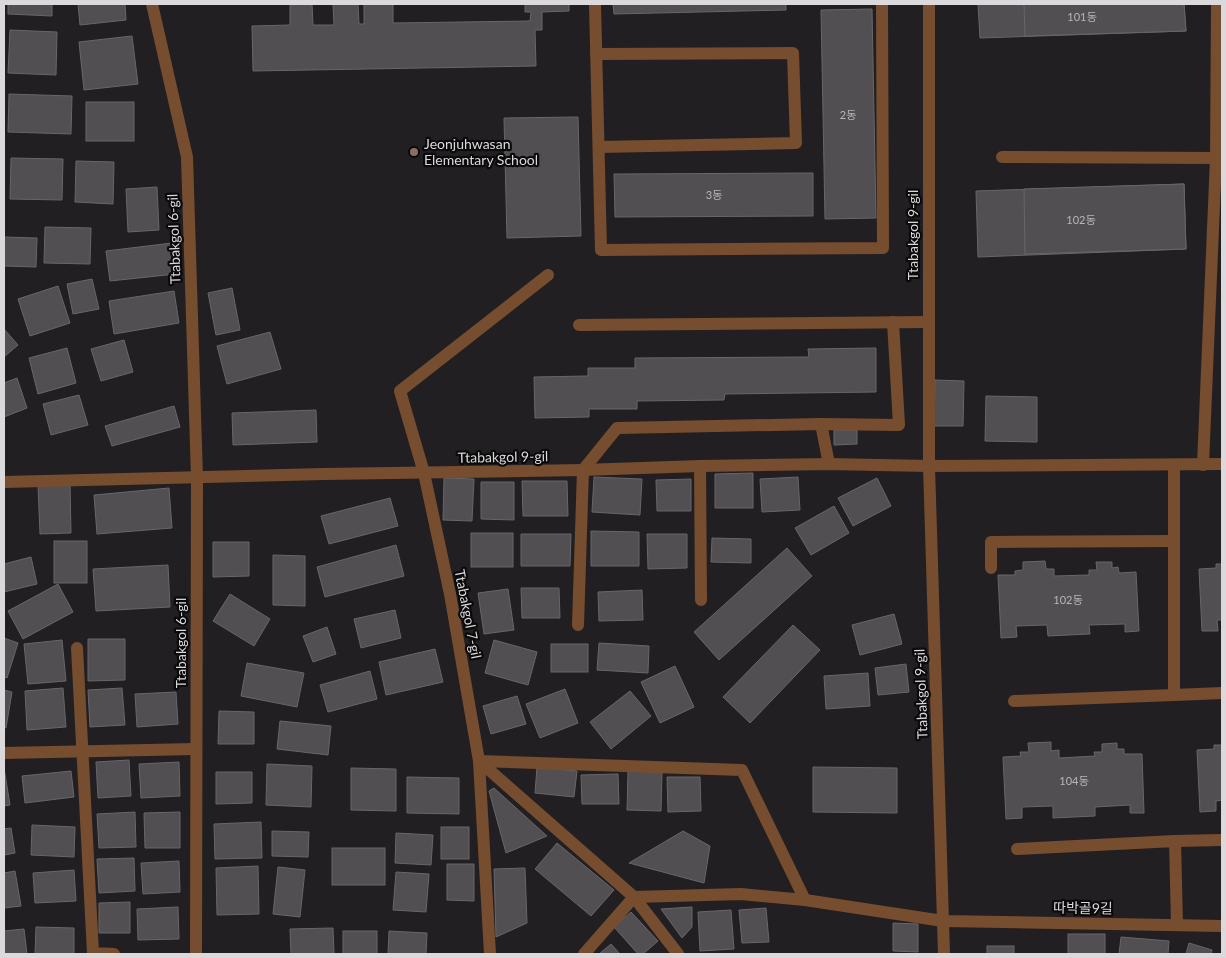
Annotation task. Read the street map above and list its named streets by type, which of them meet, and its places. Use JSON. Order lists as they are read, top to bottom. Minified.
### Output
{"streets":{"street":["Ttabakgol 9-gil","Ttabakgol 6-gil","Ttabakgol 7-gil","따박골9길"]},"crossings":[["Ttabakgol 9-gil","Ttabakgol 7-gil"],["Ttabakgol 9-gil","따박골9길"]],"places":["Jeonjuhwasan Elementary School"],"house_numbers":["101동","2동","3동","102동","102동","104동"]}
